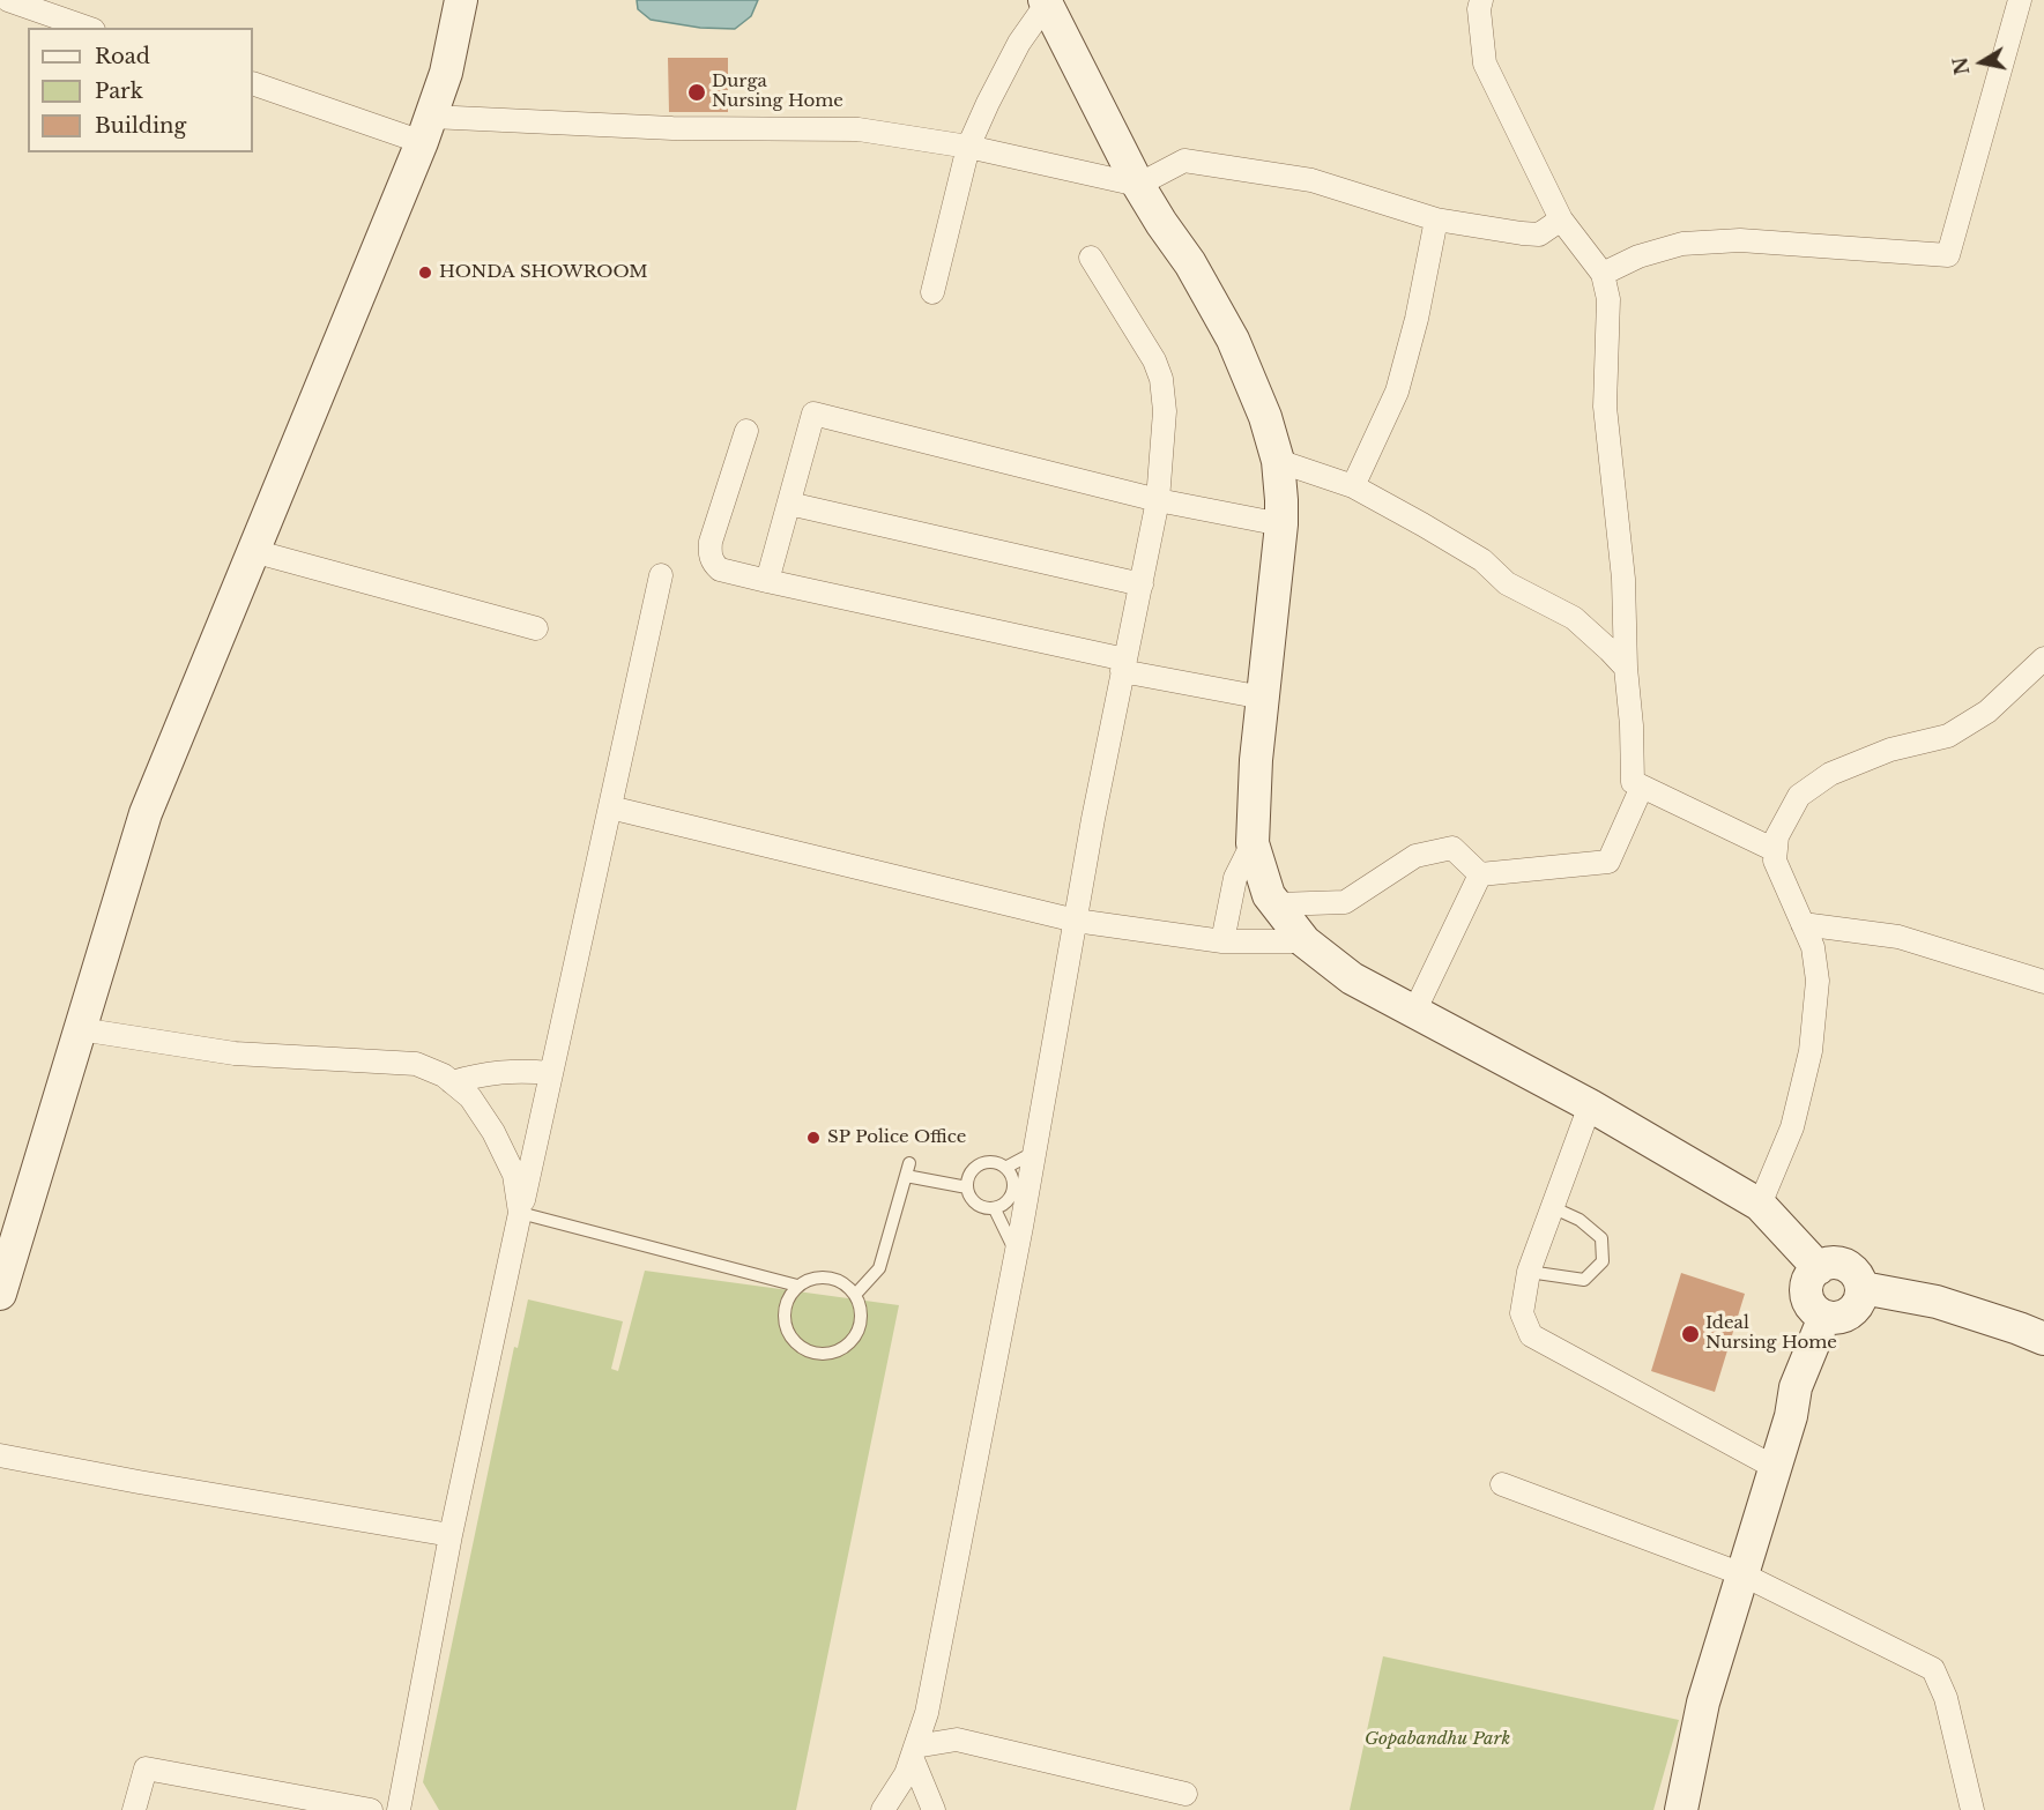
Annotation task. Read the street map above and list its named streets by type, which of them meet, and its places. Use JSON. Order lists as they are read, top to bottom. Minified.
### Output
{"parks":["Gopabandhu Park"],"places":["Durga Nursing Home","HONDA SHOWROOM","SP Police Office","Ideal Nursing Home"],"legend":["Road","Park","Building"],"north":"left"}
